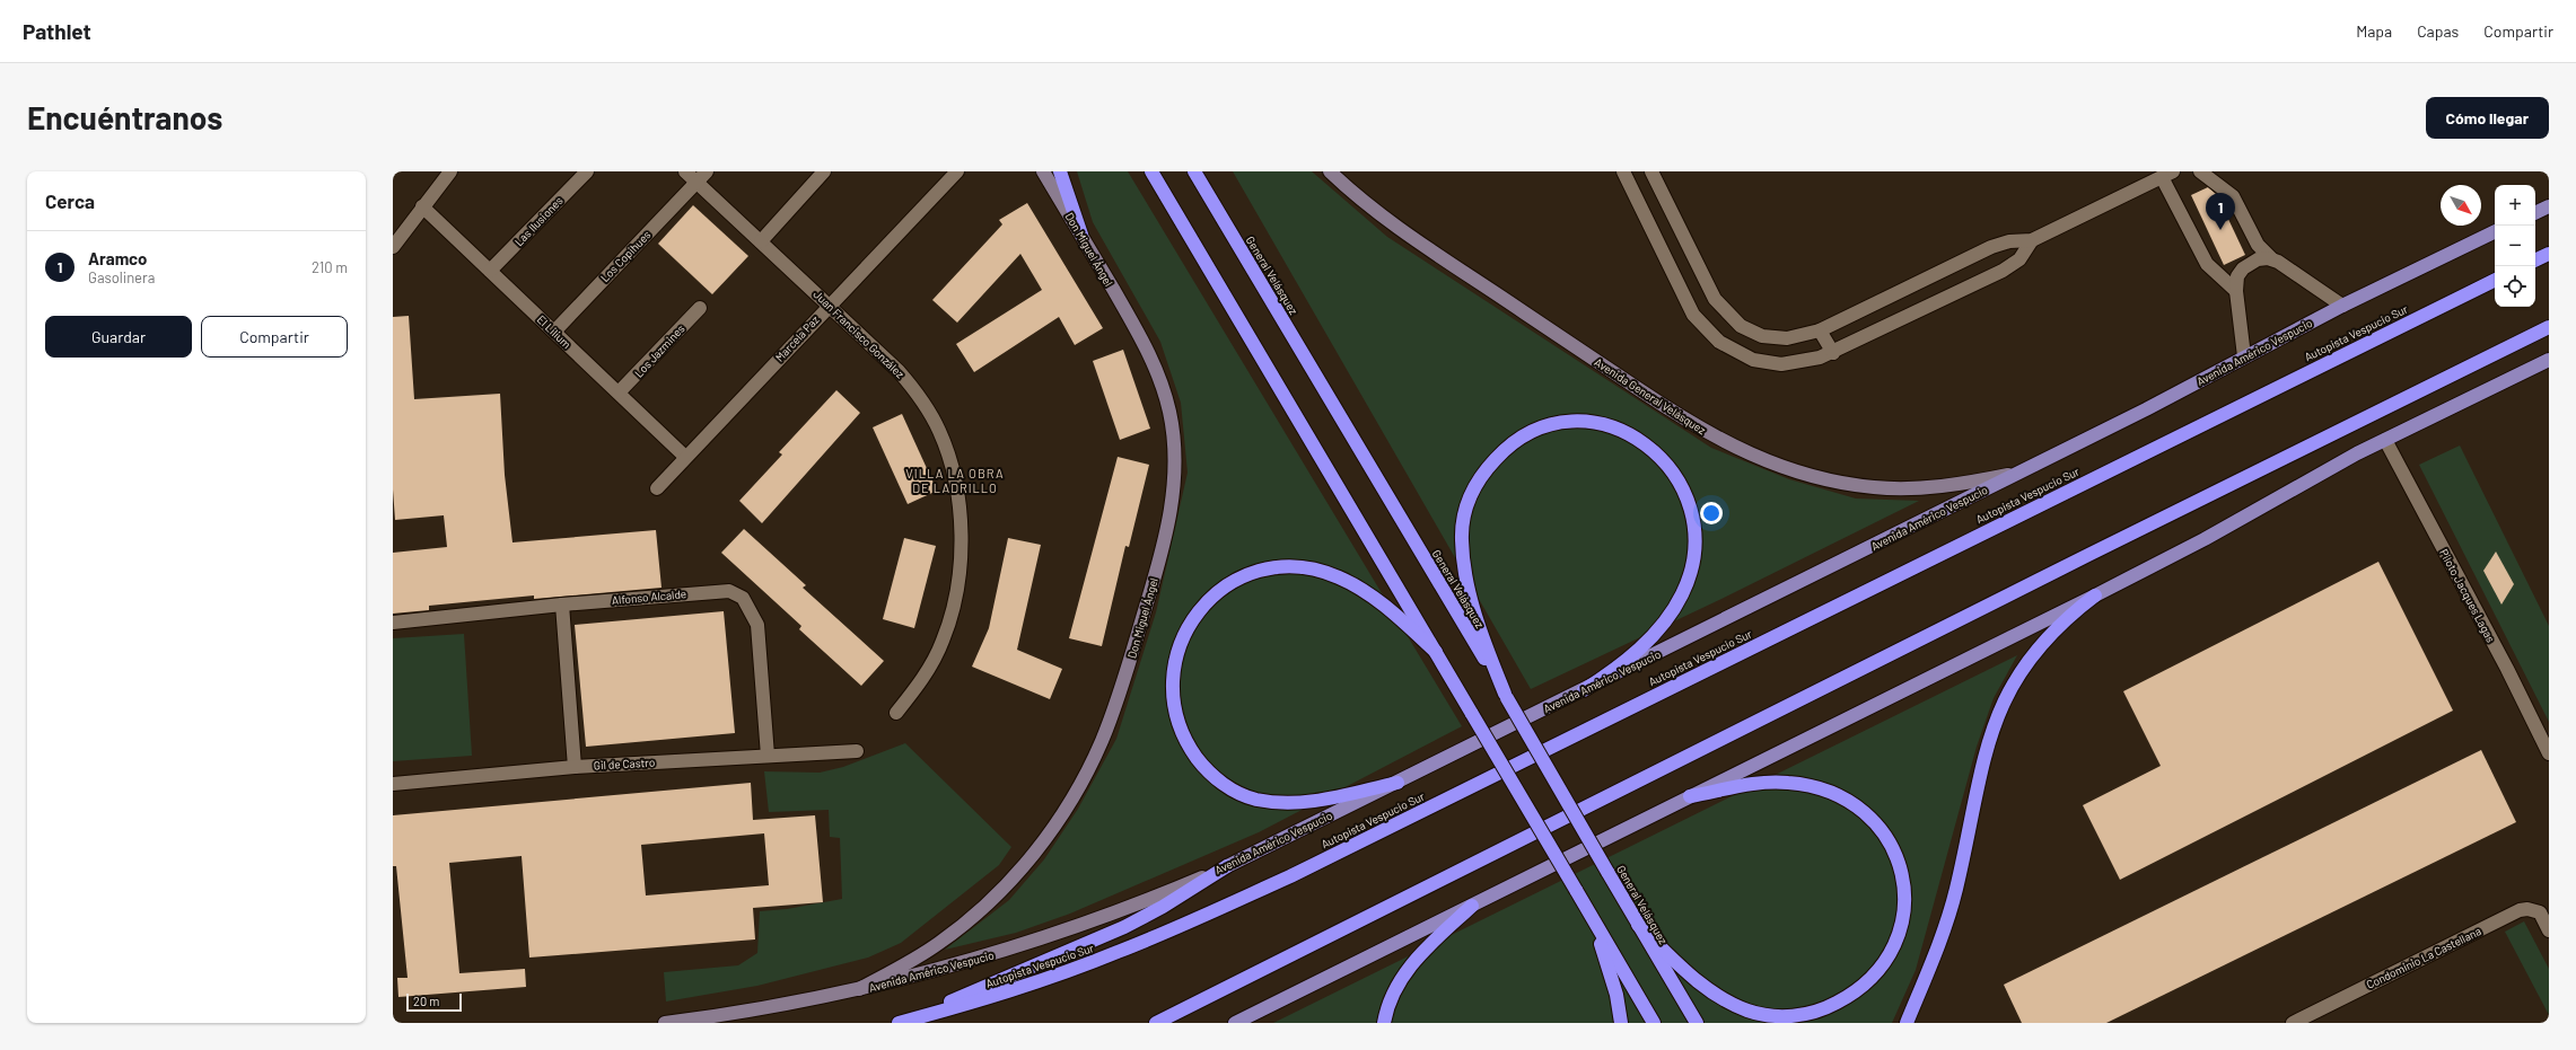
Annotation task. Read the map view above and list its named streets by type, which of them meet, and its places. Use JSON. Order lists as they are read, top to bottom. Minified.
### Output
{"streets":{"highway":["General Velásquez","Autopista Vespucio Sur"],"main road":["Don Miguel Ángel","Avenida Américo Vespucio","Avenida General Velásquez"],"street":["Las Ilusiones","Los Copihues","El Lilium","Juan Francisco González","Marcela Paz","Los Jazmines","Piloto Jacques Lagas","Alfonso Alcalde","Gil de Castro","Condominio La Castellana"]},"crossings":[["Las Ilusiones","El Lilium"],["Don Miguel Ángel","Avenida Américo Vespucio"],["Los Copihues","El Lilium"],["Los Copihues","Juan Francisco González"],["El Lilium","Marcela Paz"],["El Lilium","Los Jazmines"],["Juan Francisco González","Marcela Paz"],["Avenida Américo Vespucio","Avenida General Velásquez"],["Alfonso Alcalde","Gil de Castro"]],"districts":["VILLA LA OBRA DE LADRILLO"],"scale_bar":"20 m","north":"bottom right","page":{"header":"Pathlet","nav":["Mapa","Capas","Compartir"],"buttons":["Cómo llegar",["Guardar","Compartir"]],"title":"Encuéntranos","heading":"Cerca","map_buttons":["+","−"],"pins":"1","list":[{"mark":"1","name":"Aramco","note":"Gasolinera","value":"210 m"}],"scale":"20 m"}}
